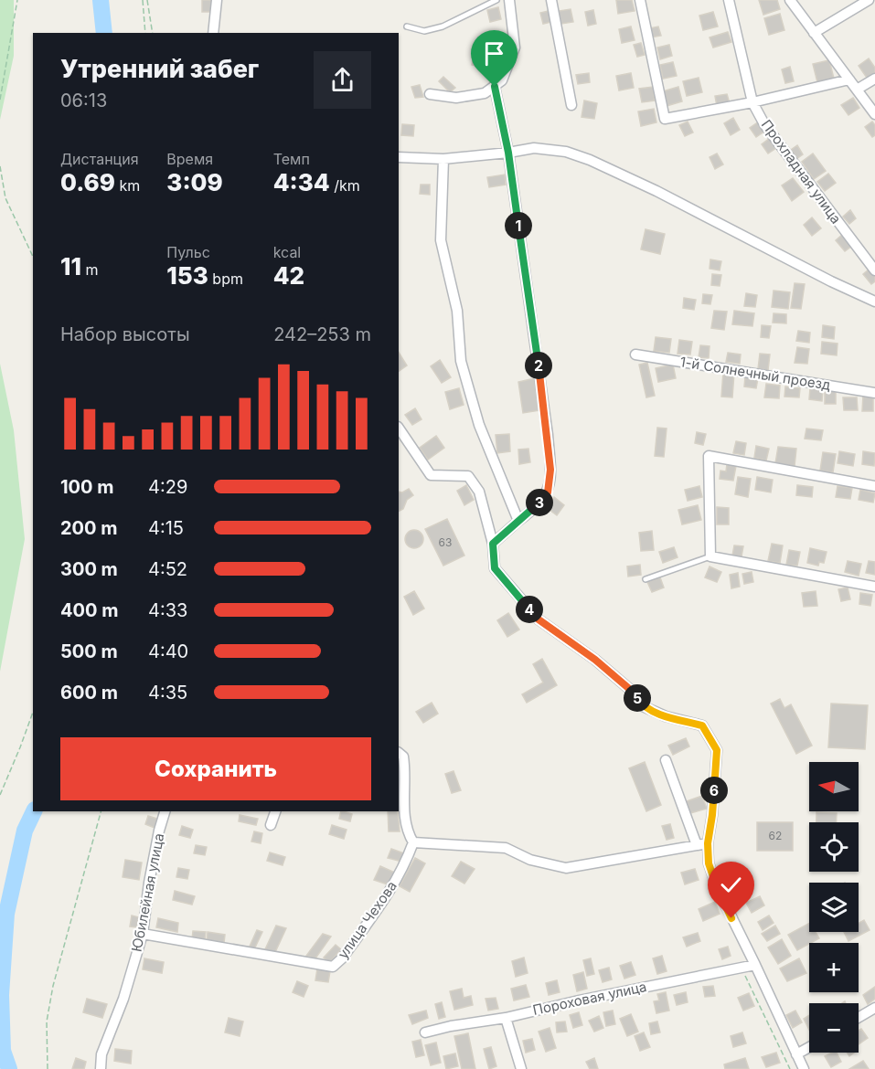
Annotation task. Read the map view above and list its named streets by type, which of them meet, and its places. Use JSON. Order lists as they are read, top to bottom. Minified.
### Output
{"streets":{"street":["Прохладная улица","1-й Солнечный проезд","Юбилейная улица","улица Чехова","Пороховая улица"]},"crossings":[["Юбилейная улица","улица Чехова"]],"house_numbers":["63","62"],"north":"left","page":{"heading":["Утренний забег","06:13"],"stats":[["Дистанция","0.69 km"],["Время","3:09"],["Темп","4:34 /km"],["11 m"],["Пульс","153 bpm"],["kcal","42"]],"pins":["1","2","3","4","5","6"],"chart":["Набор высоты","242–253 m"],"list":[{"name":"100 m","note":"4:29"},{"name":"200 m","note":"4:15"},{"name":"300 m","note":"4:52"},{"name":"400 m","note":"4:33"},{"name":"500 m","note":"4:40"},{"name":"600 m","note":"4:35"}],"buttons":"Сохранить","map_buttons":["+","−"]}}
